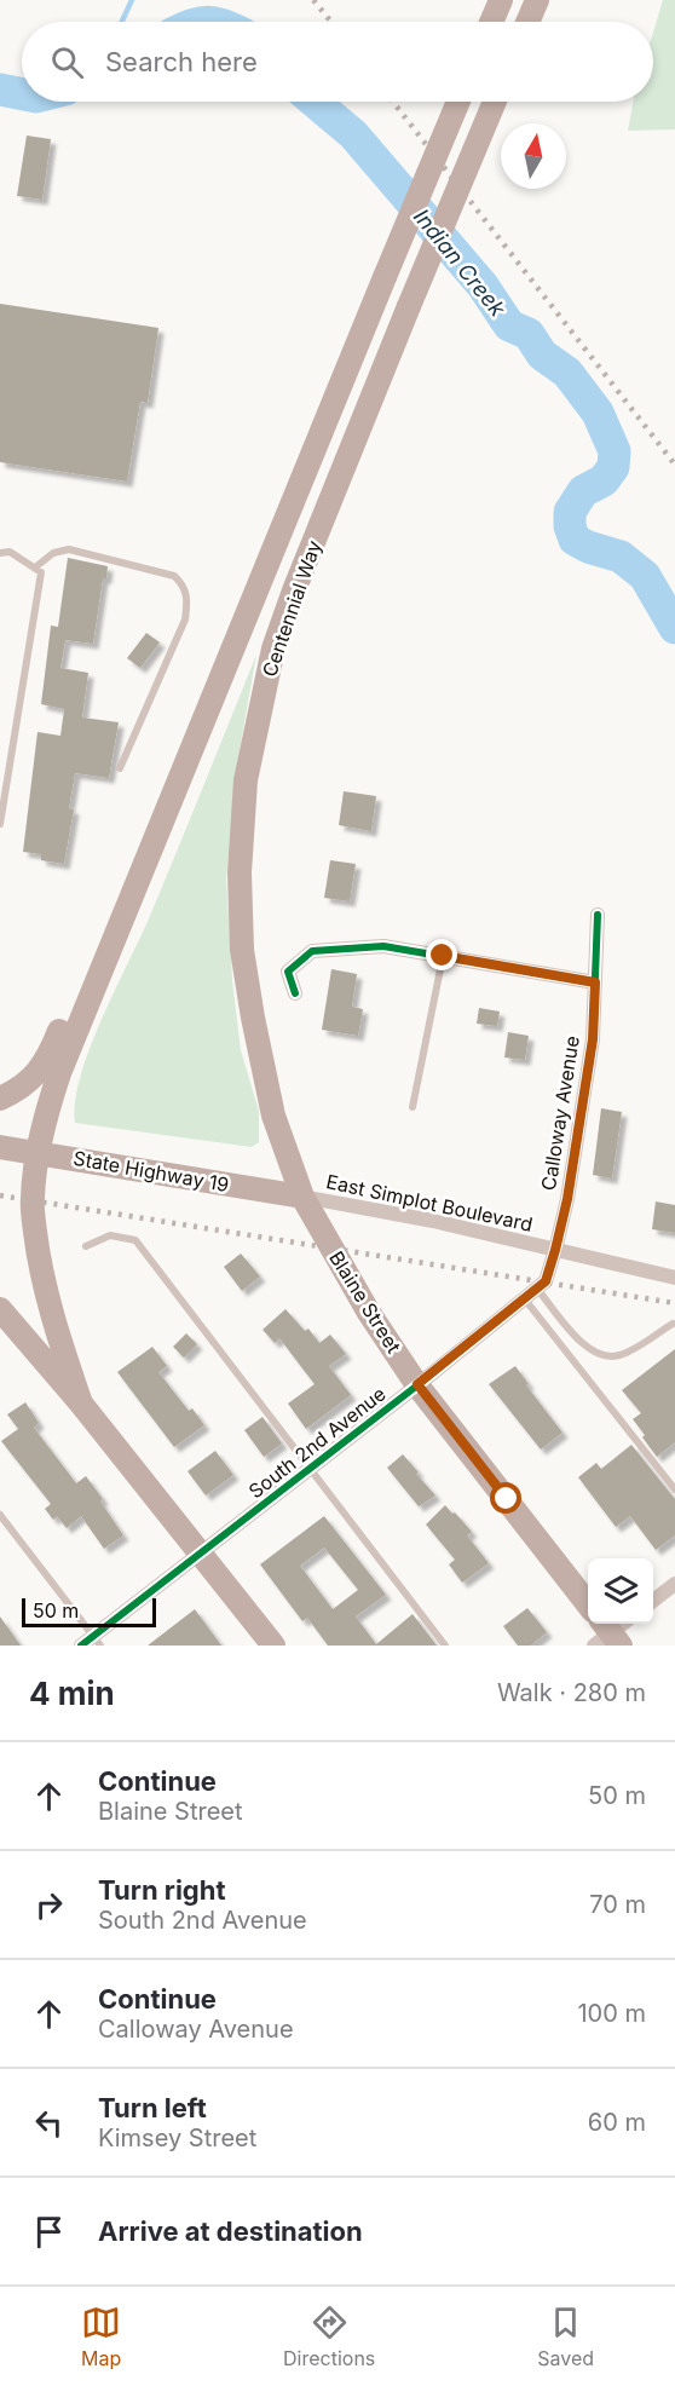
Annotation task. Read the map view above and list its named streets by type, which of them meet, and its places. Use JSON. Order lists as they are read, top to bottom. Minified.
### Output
{"streets":{"main road":["Centennial Way","State Highway 19","Blaine Street"],"street":["Calloway Avenue","East Simplot Boulevard","South 2nd Avenue"]},"crossings":[["Centennial Way","State Highway 19"],["Centennial Way","East Simplot Boulevard"],["Centennial Way","Blaine Street"],["Calloway Avenue","East Simplot Boulevard"],["Calloway Avenue","South 2nd Avenue"],["State Highway 19","East Simplot Boulevard"],["State Highway 19","Blaine Street"],["East Simplot Boulevard","Blaine Street"],["East Simplot Boulevard","South 2nd Avenue"],["Blaine Street","South 2nd Avenue"]],"water":["Indian Creek"],"scale_bar":"50 m","north":"top","page":{"search":"Search here","scale":"50 m","heading":["4 min","Walk · 280 m"],"list":[["Continue","Blaine Street","50 m"],["Turn right","South 2nd Avenue","70 m"],["Continue","Calloway Avenue","100 m"],["Turn left","Kimsey Street","60 m"],"Arrive at destination"],"nav":["Map","Directions","Saved"]}}
